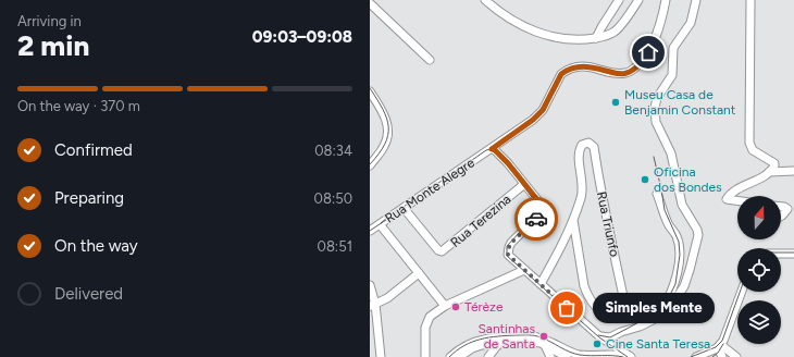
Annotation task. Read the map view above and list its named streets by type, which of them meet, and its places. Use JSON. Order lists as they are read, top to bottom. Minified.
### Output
{"streets":{"street":["Rua Monte Alegre","Rua Terezina","Rua Triunfo"]},"crossings":[["Rua Monte Alegre","Rua Terezina"]],"places":["Museu Casa de Benjamin Constant","Oficina dos Bondes","Térèze","Simples Mente","Santinhas de Santa","Cine Santa Teresa"],"north":"top","page":{"heading":["2 min","Arriving in","09:03–09:08"],"bar":"On the way · 370 m","list":[["Confirmed","08:34"],["Preparing","08:50"],["On the way","08:51"],"Delivered"],"bubble":"Simples Mente"}}
